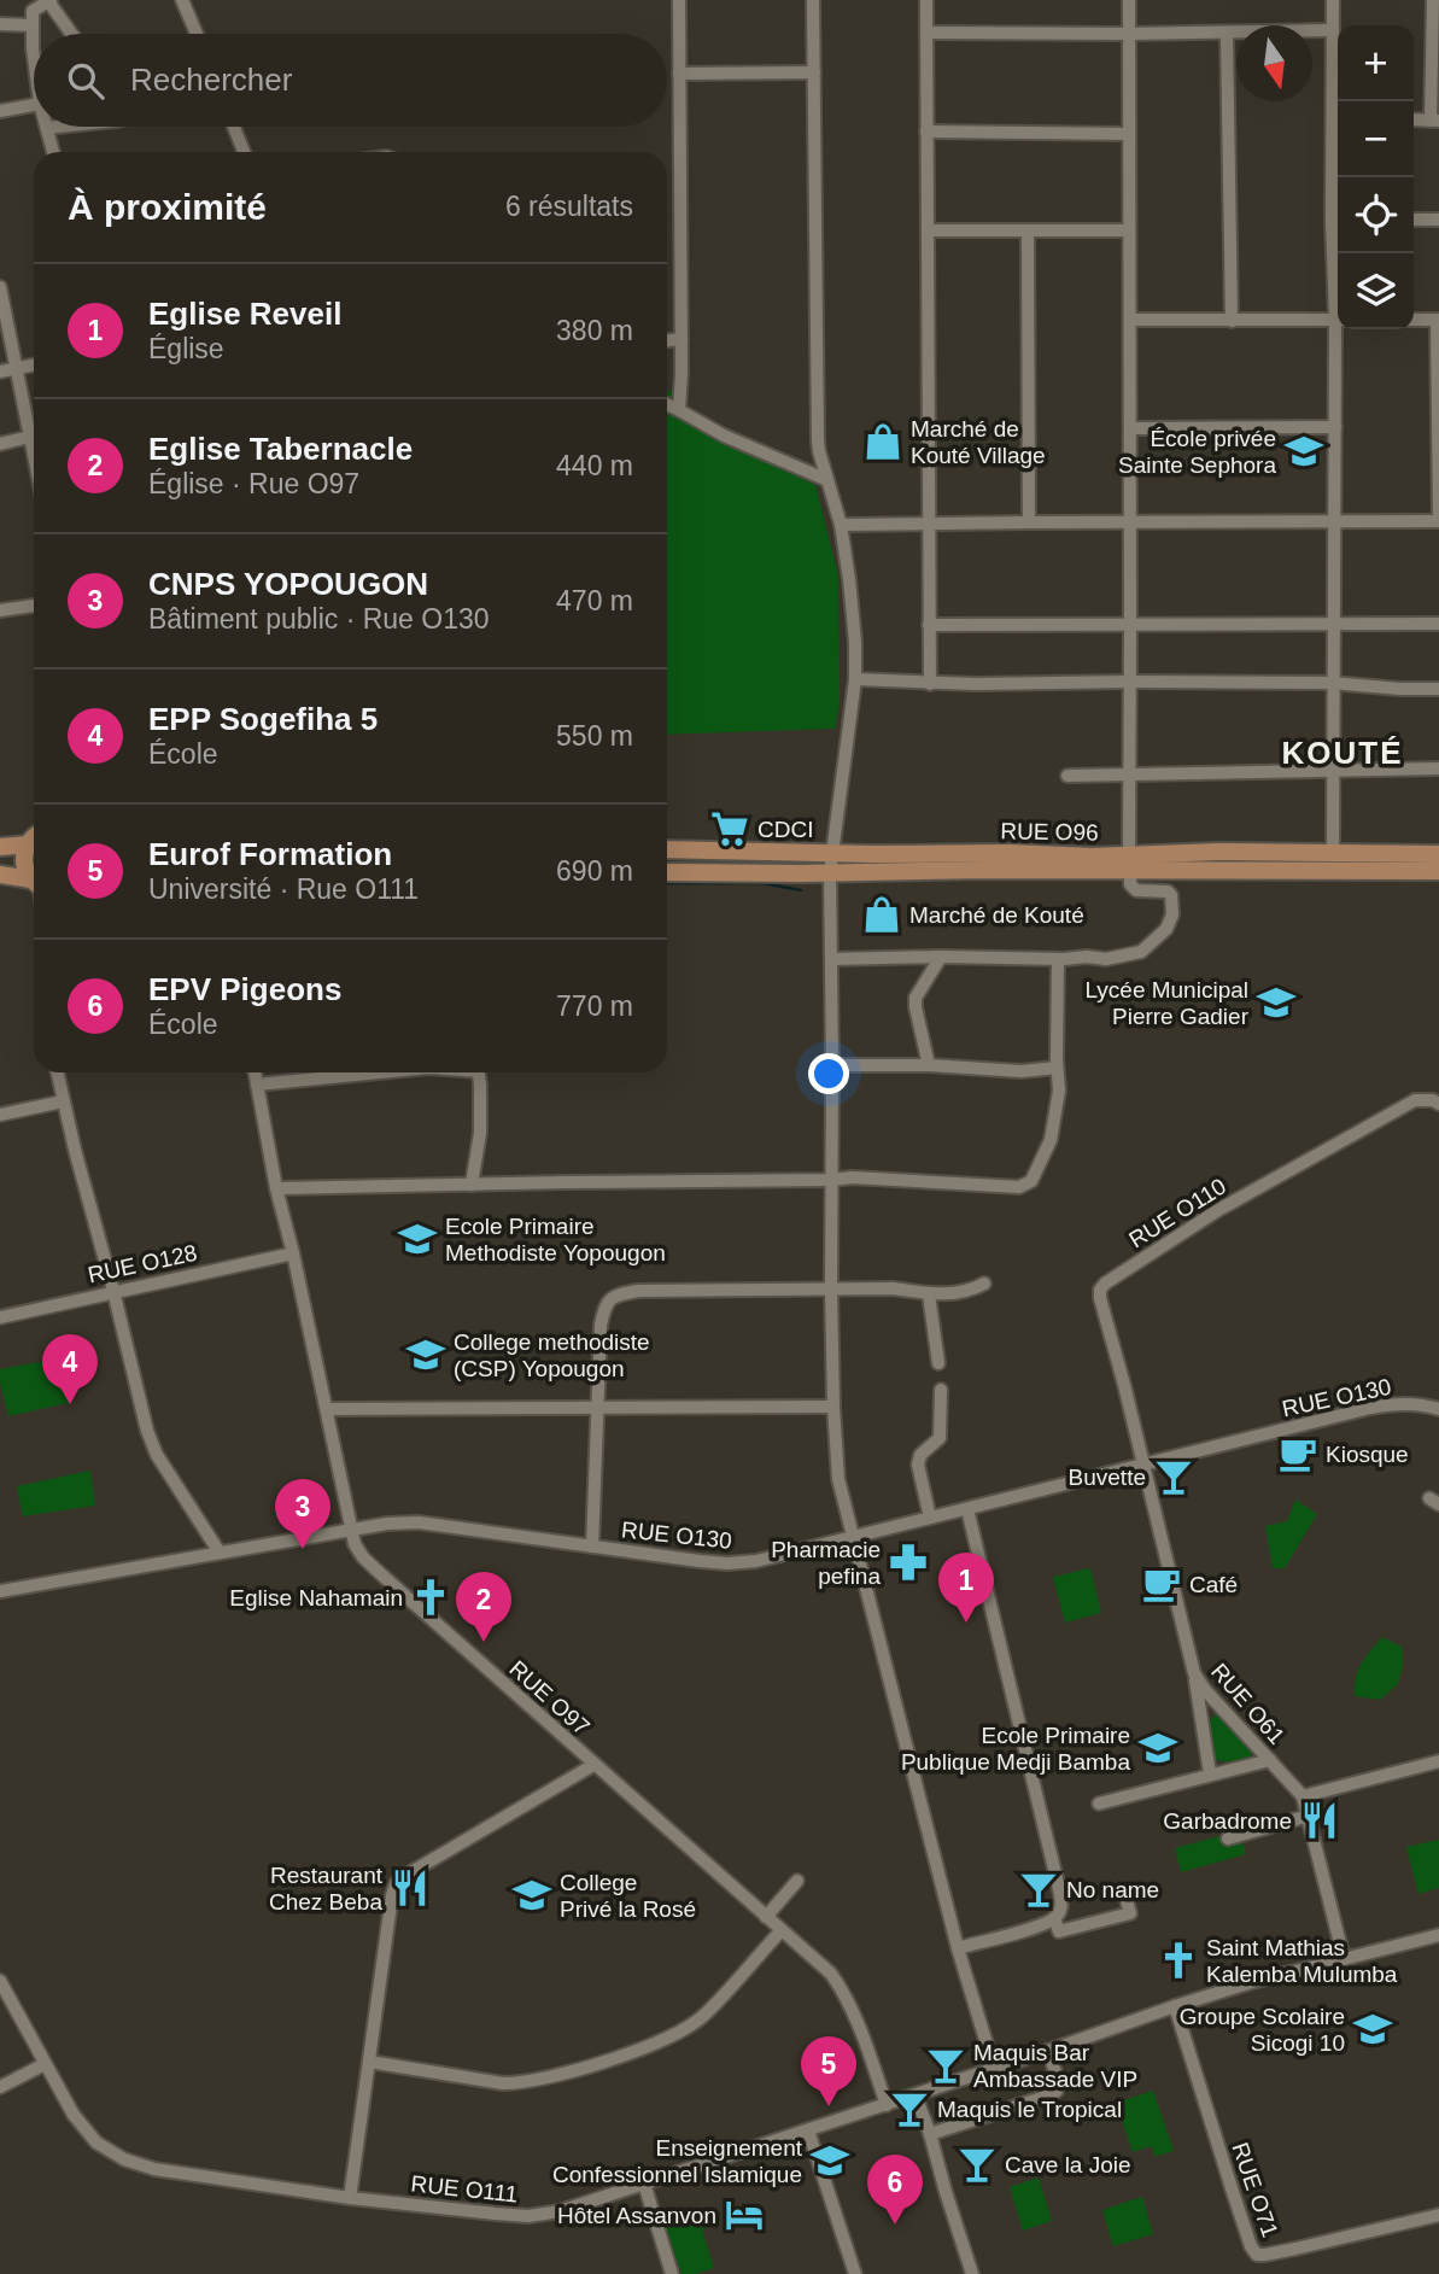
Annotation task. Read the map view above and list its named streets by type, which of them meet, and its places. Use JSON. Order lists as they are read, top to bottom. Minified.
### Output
{"streets":{"main road":["RUE O96"],"street":["RUE O110","RUE O128","RUE O130","RUE O97","RUE O61","RUE O111","RUE O71"]},"crossings":[["RUE O110","RUE O130"],["RUE O110","RUE O61"],["RUE O128","RUE O97"],["RUE O130","RUE O97"],["RUE O130","RUE O61"],["RUE O97","RUE O111"],["RUE O61","RUE O111"],["RUE O111","RUE O71"]],"districts":["KOUTÉ"],"places":{"shop":["Marché de Kouté Village","Marché de Kouté"],"school or university":["École privée Sainte Sephora","Lycée Municipal Pierre Gadier","Ecole Primaire Methodiste Yopougon","College methodiste (CSP) Yopougon","Ecole Primaire Publique Medji Bamba","College Privé la Rosé","Groupe Scolaire Sicogi 10","Enseignement Confessionnel Islamique"],"supermarket":["CDCI"],"cafe":["Kiosque","Café"],"bar":["Buvette","No name","Maquis Bar Ambassade VIP","Maquis le Tropical","Cave la Joie"],"pharmacy":["Pharmacie pefina"],"church":["Eglise Nahamain","Saint Mathias Kalemba Mulumba"],"restaurant":["Garbadrome","Restaurant Chez Beba"],"hotel":["Hôtel Assanvon"]},"north":"bottom","page":{"map_buttons":["+","−"],"search":"Rechercher","heading":["À proximité","6 résultats"],"list":[{"mark":"1","name":"Eglise Reveil","note":"Église","value":"380 m"},{"mark":"2","name":"Eglise Tabernacle","note":"Église · Rue O97","value":"440 m"},{"mark":"3","name":"CNPS YOPOUGON","note":"Bâtiment public · Rue O130","value":"470 m"},{"mark":"4","name":"EPP Sogefiha 5","note":"École","value":"550 m"},{"mark":"5","name":"Eurof Formation","note":"Université · Rue O111","value":"690 m"},{"mark":"6","name":"EPV Pigeons","note":"École","value":"770 m"}],"pins":["4","3","1","2","5","6"]}}
